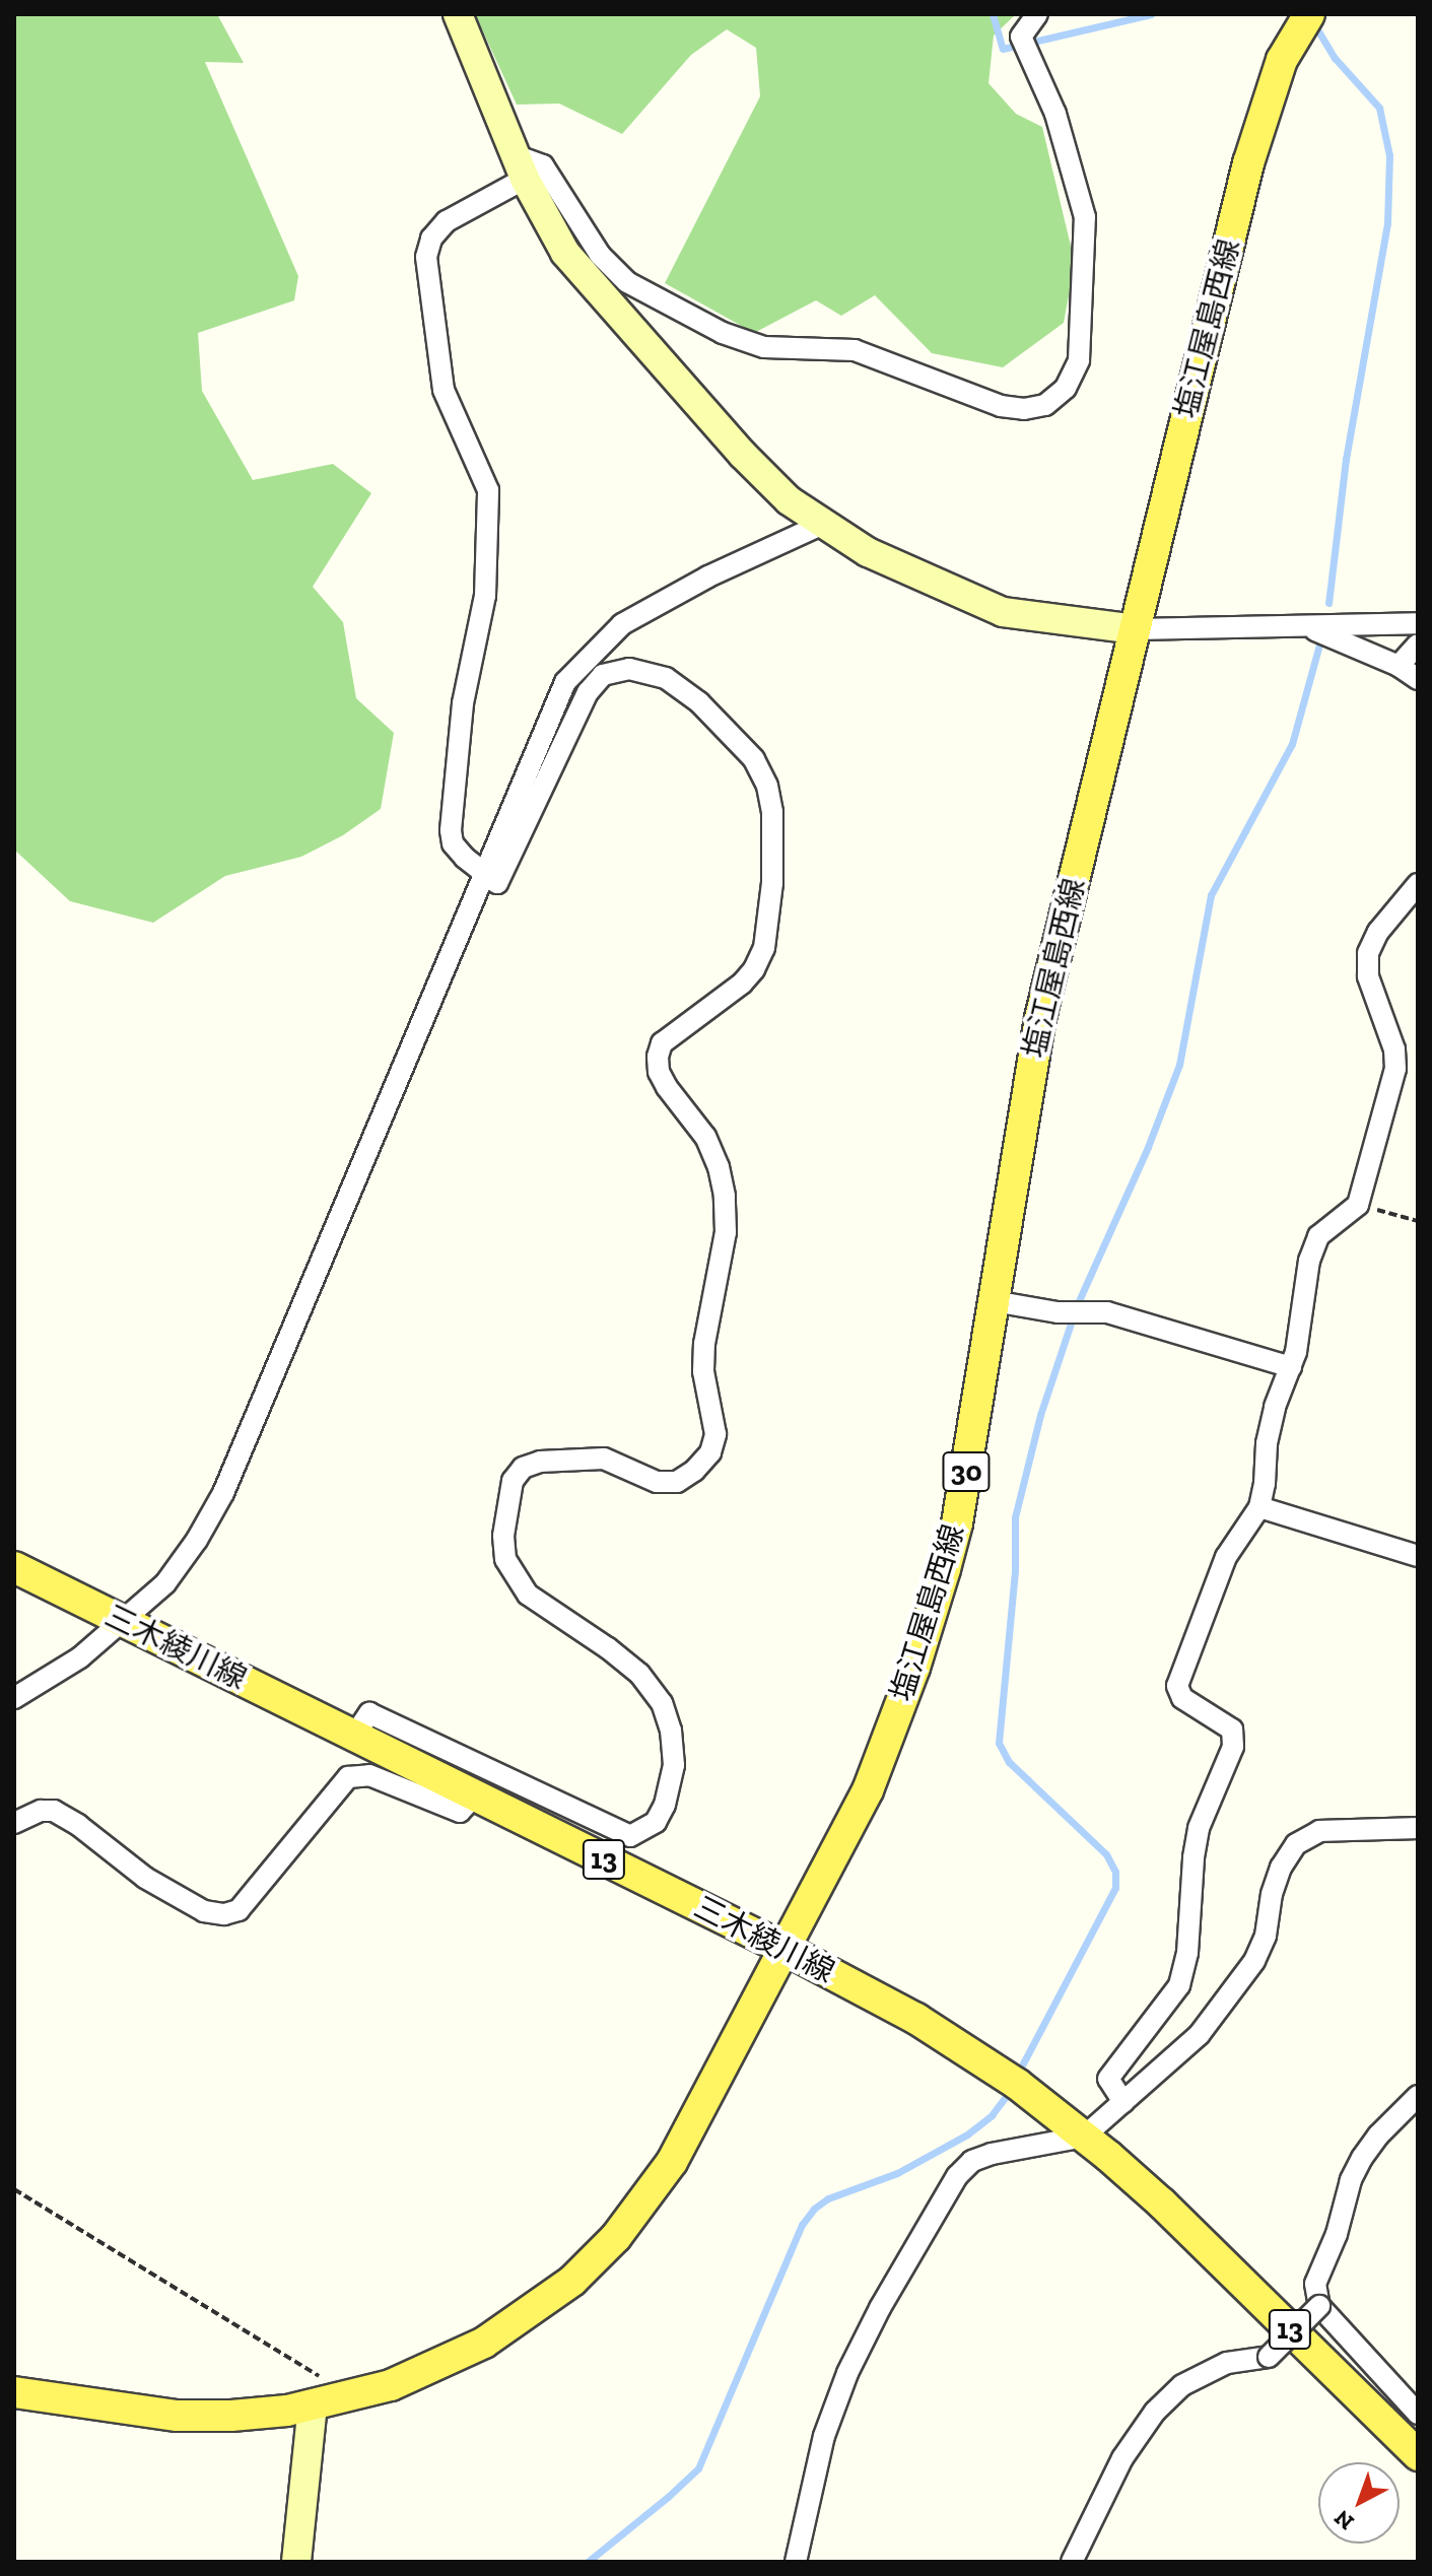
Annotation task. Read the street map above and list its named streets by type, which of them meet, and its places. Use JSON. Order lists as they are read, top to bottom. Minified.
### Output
{"streets":{"main road":["塩江屋島西線","30","三木綾川線","13"]},"crossings":[["塩江屋島西線","三木綾川線"]],"north":"bottom left"}
